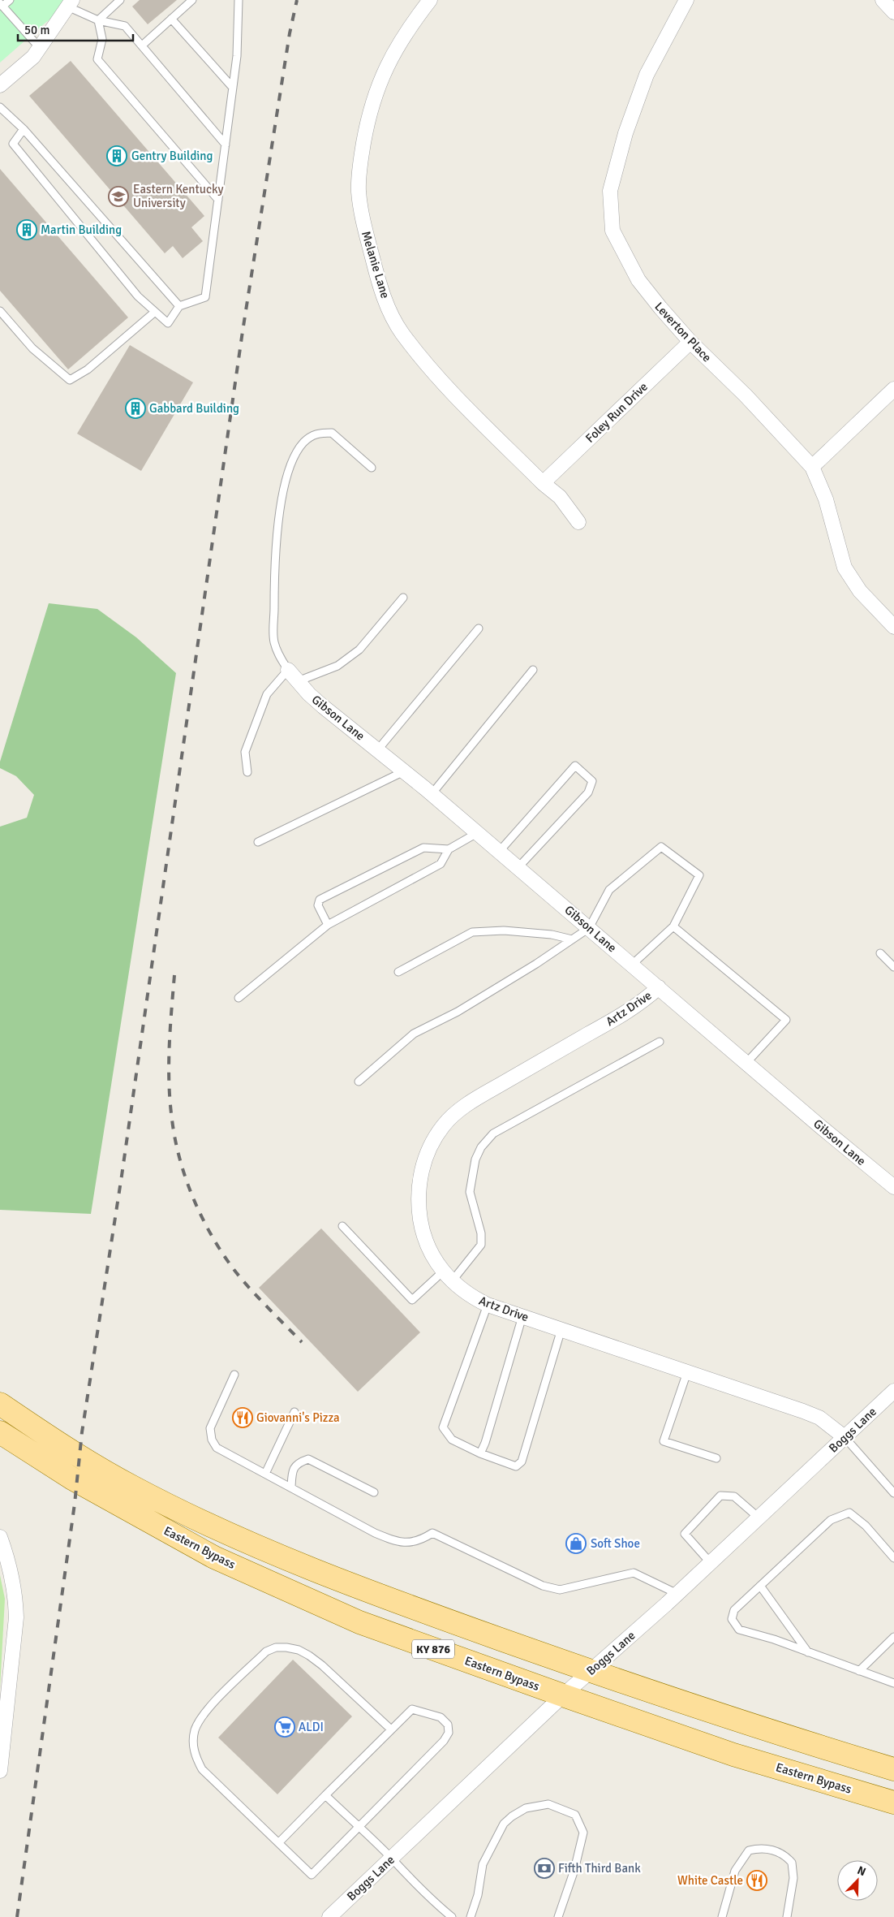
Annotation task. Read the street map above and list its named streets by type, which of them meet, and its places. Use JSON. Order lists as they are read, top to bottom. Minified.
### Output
{"streets":{"main road":["Eastern Bypass","KY 876"],"street":["Melanie Lane","Leverton Place","Foley Run Drive","Gibson Lane","Artz Drive","Boggs Lane"]},"crossings":[["Melanie Lane","Foley Run Drive"],["Leverton Place","Foley Run Drive"],["Gibson Lane","Artz Drive"],["Artz Drive","Boggs Lane"],["Boggs Lane","Eastern Bypass"]],"places":{"building":["Gentry Building","Martin Building","Gabbard Building"],"school or university":["Eastern Kentucky University"],"restaurant":["Giovanni's Pizza","White Castle"],"shop":["Soft Shoe"],"supermarket":["ALDI"],"bank":["Fifth Third Bank"]},"scale_bar":"50 m","north":"top right"}
